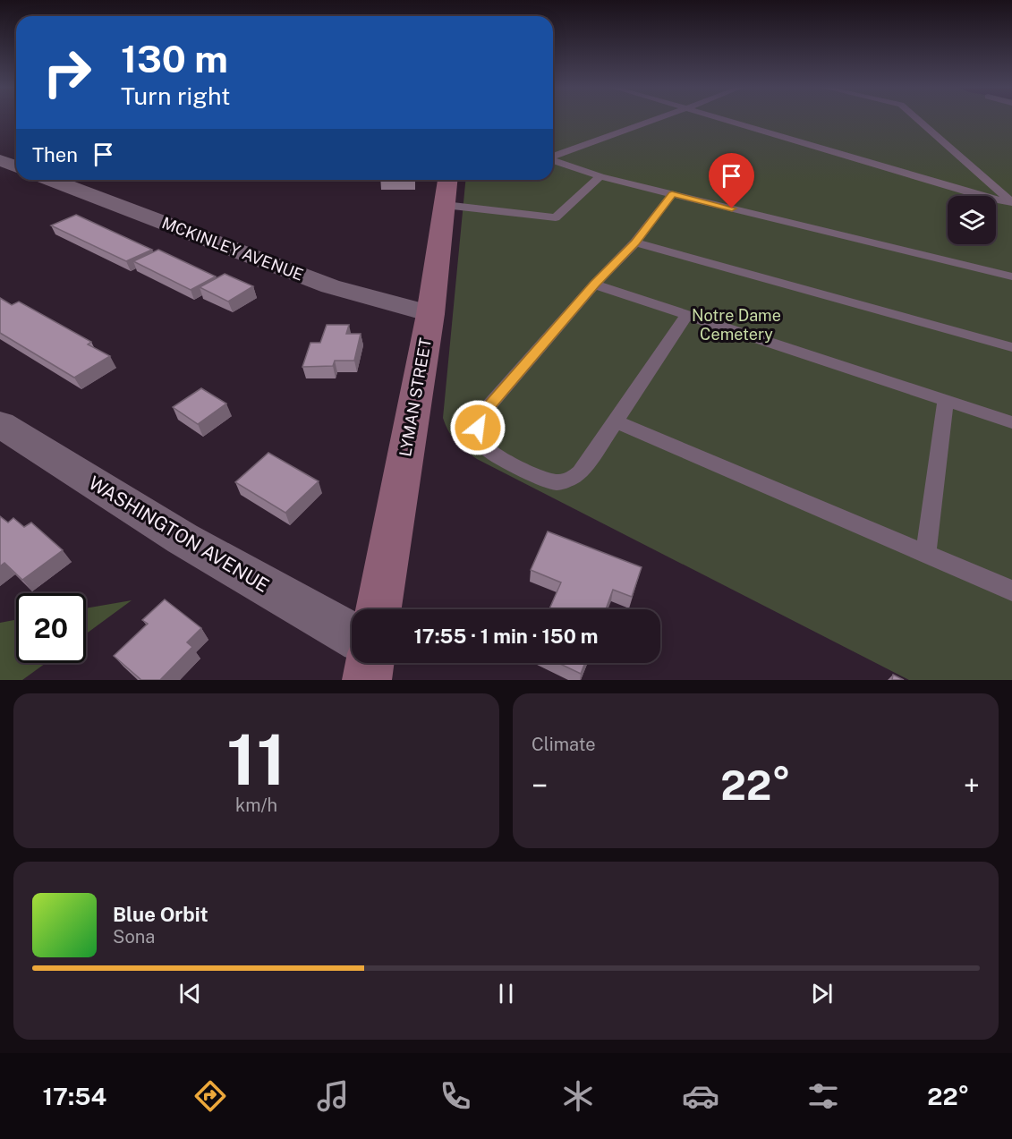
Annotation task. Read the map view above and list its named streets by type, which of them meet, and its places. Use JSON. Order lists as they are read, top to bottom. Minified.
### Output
{"streets":{"main road":["LYMAN STREET"],"street":["MCKINLEY AVENUE","WASHINGTON AVENUE"]},"crossings":[["MCKINLEY AVENUE","LYMAN STREET"]],"parks":["Notre Dame Cemetery"],"page":{"turn":["130 m","Turn right"],"then":"Then","limit":"20","trip":"17:55 · 1 min · 150 m","tile":[["11","km/h"],"Climate"],"heat":["−","22°","+"],"song":["Blue Orbit","Sona"],"tabs":["17:54","22°"]}}
